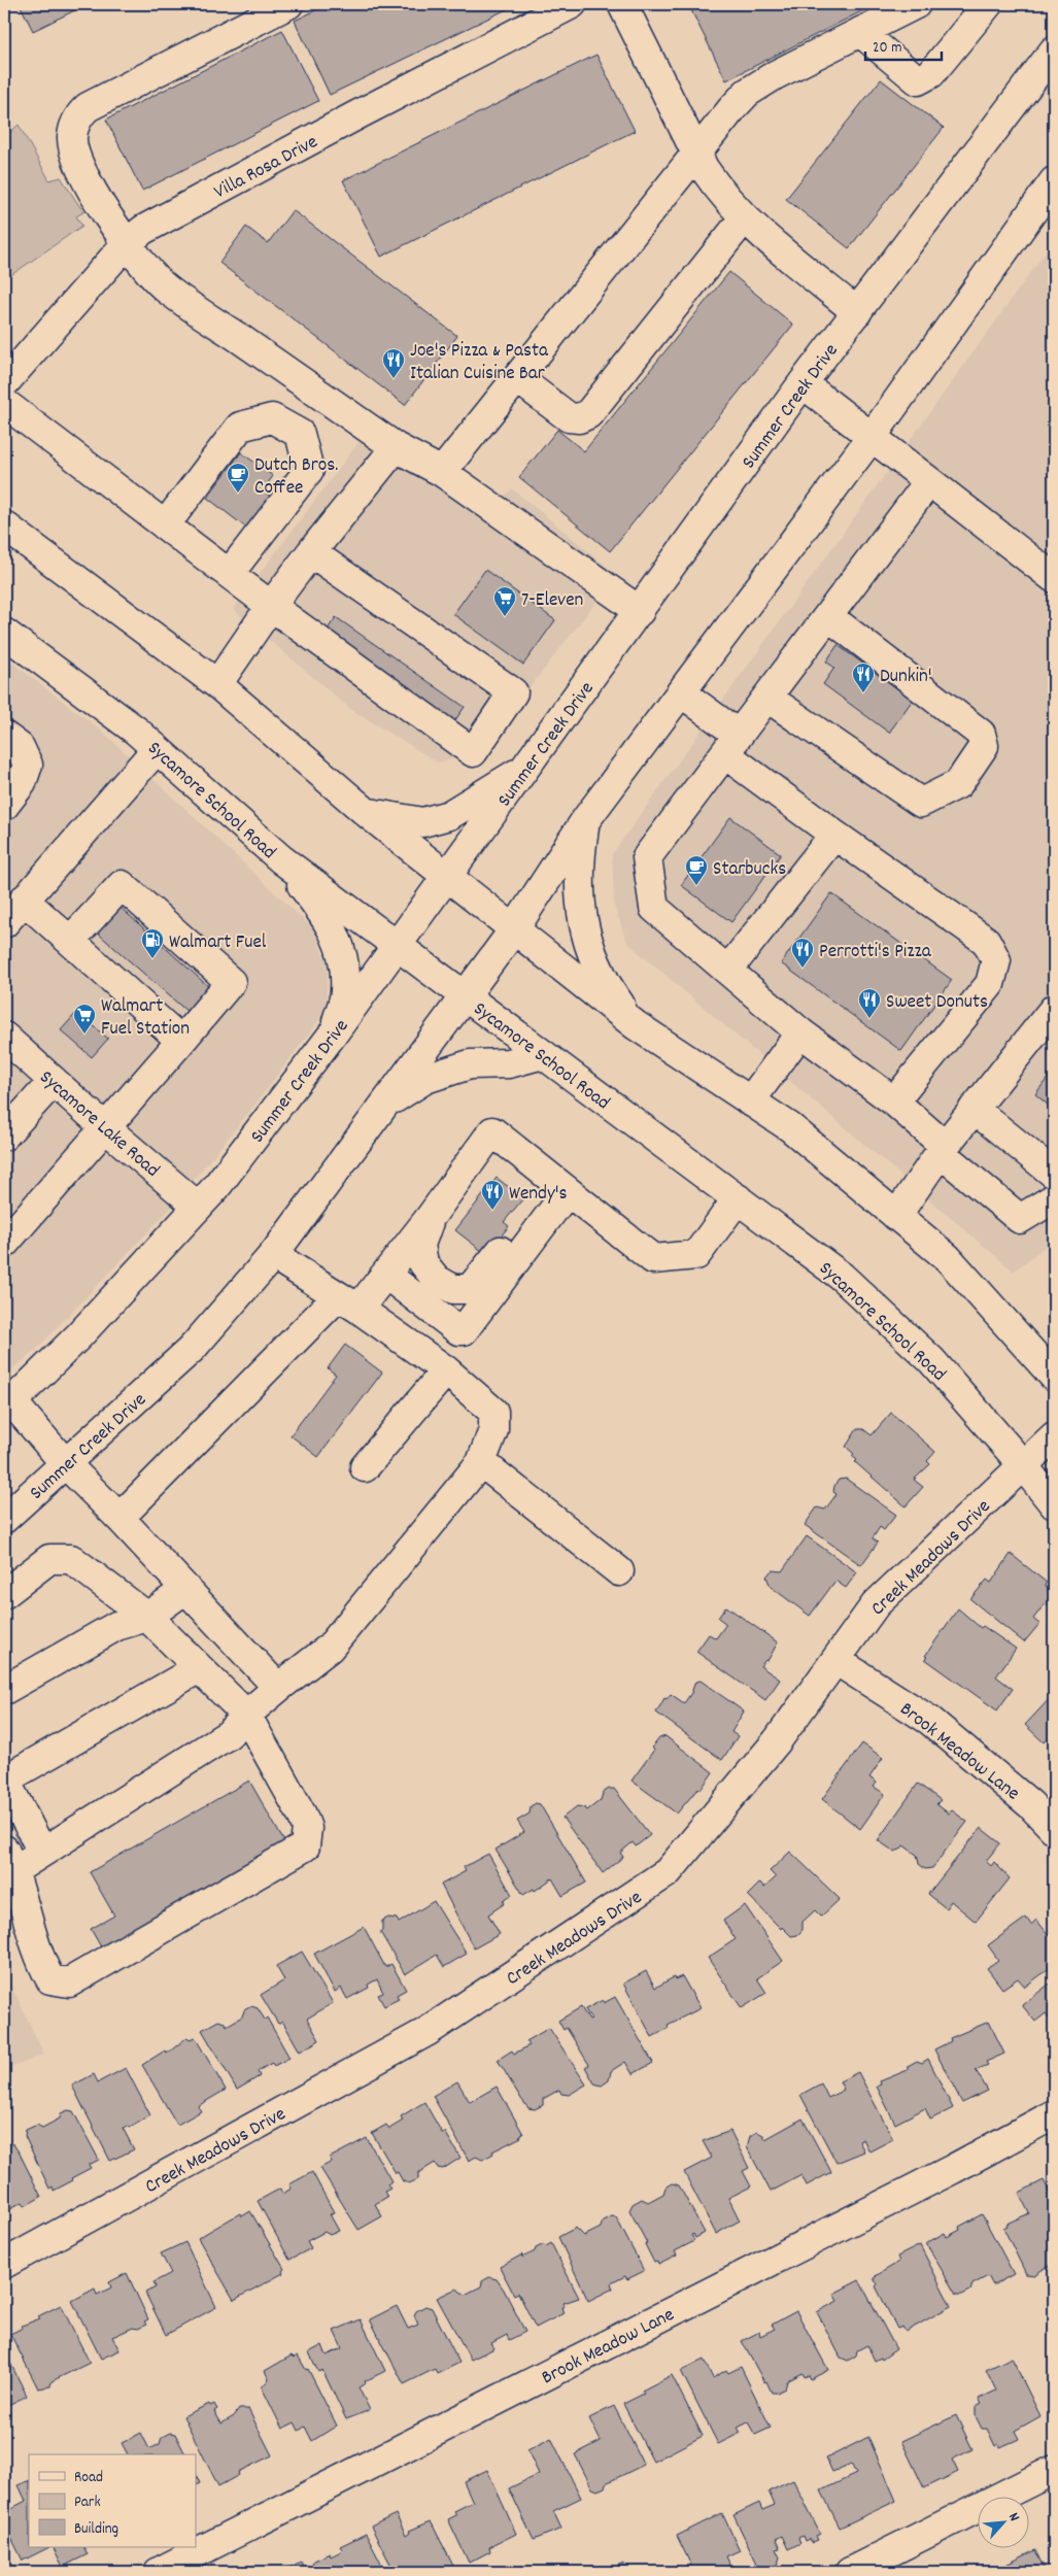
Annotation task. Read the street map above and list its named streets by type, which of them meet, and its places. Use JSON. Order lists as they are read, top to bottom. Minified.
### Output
{"streets":{"main road":["Villa Rosa Drive","Summer Creek Drive","Sycamore School Road","Sycamore Lake Road","Creek Meadows Drive","Brook Meadow Lane"]},"crossings":[["Summer Creek Drive","Sycamore School Road"],["Summer Creek Drive","Sycamore Lake Road"],["Sycamore School Road","Creek Meadows Drive"],["Creek Meadows Drive","Brook Meadow Lane"]],"places":{"restaurant":["Joe's Pizza & Pasta Italian Cuisine Bar","Dunkin'","Perrotti's Pizza","Sweet Donuts","Wendy's"],"cafe":["Dutch Bros. Coffee","Starbucks"],"supermarket":["7-Eleven","Walmart Fuel Station"],"fuel station":["Walmart Fuel"]},"legend":["Road","Park","Building"],"scale_bar":"20 m","north":"top right"}
